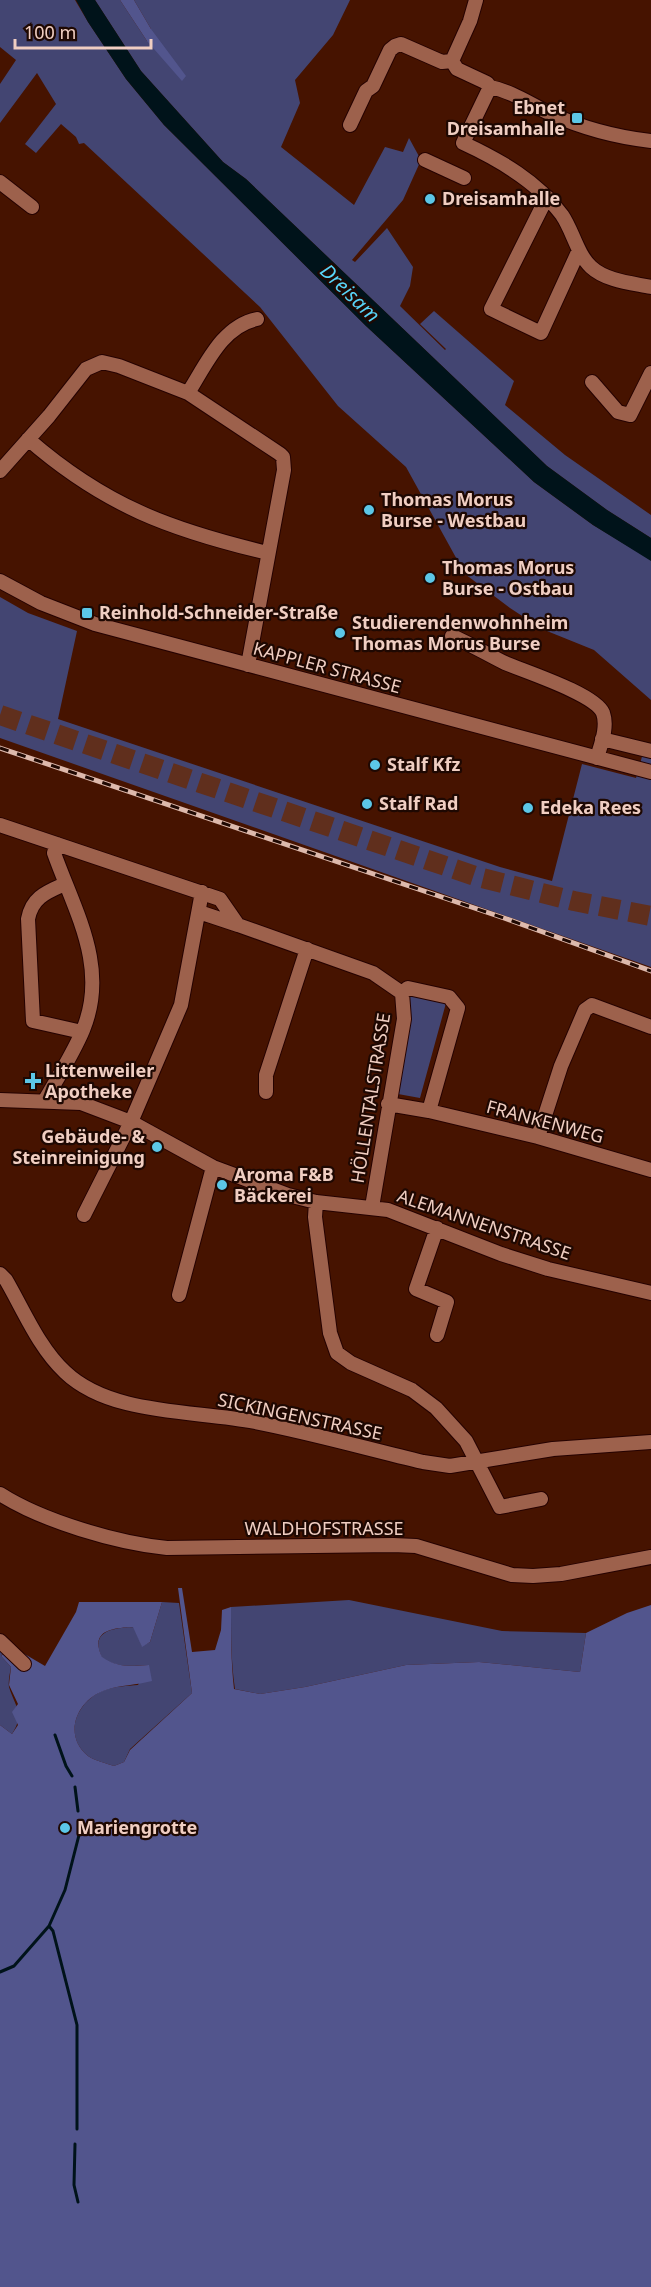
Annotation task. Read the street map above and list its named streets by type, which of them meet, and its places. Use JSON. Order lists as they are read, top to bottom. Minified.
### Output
{"streets":{"street":["KAPPLER STRASSE","HÖLLENTALSTRASSE","FRANKENWEG","ALEMANNENSTRASSE","SICKINGENSTRASSE","WALDHOFSTRASSE"]},"crossings":[["HÖLLENTALSTRASSE","FRANKENWEG"],["HÖLLENTALSTRASSE","ALEMANNENSTRASSE"]],"water":["Dreisam"],"places":{"transit":["Ebnet Dreisamhalle","Reinhold-Schneider-Straße"],"other":["Dreisamhalle","Thomas Morus Burse - Westbau","Thomas Morus Burse - Ostbau","Studierendenwohnheim Thomas Morus Burse","Stalf Kfz","Stalf Rad","Edeka Rees","Gebäude- & Steinreinigung","Aroma F&B Bäckerei","Mariengrotte"],"health":["Littenweiler Apotheke"]},"scale_bar":"100 m"}
